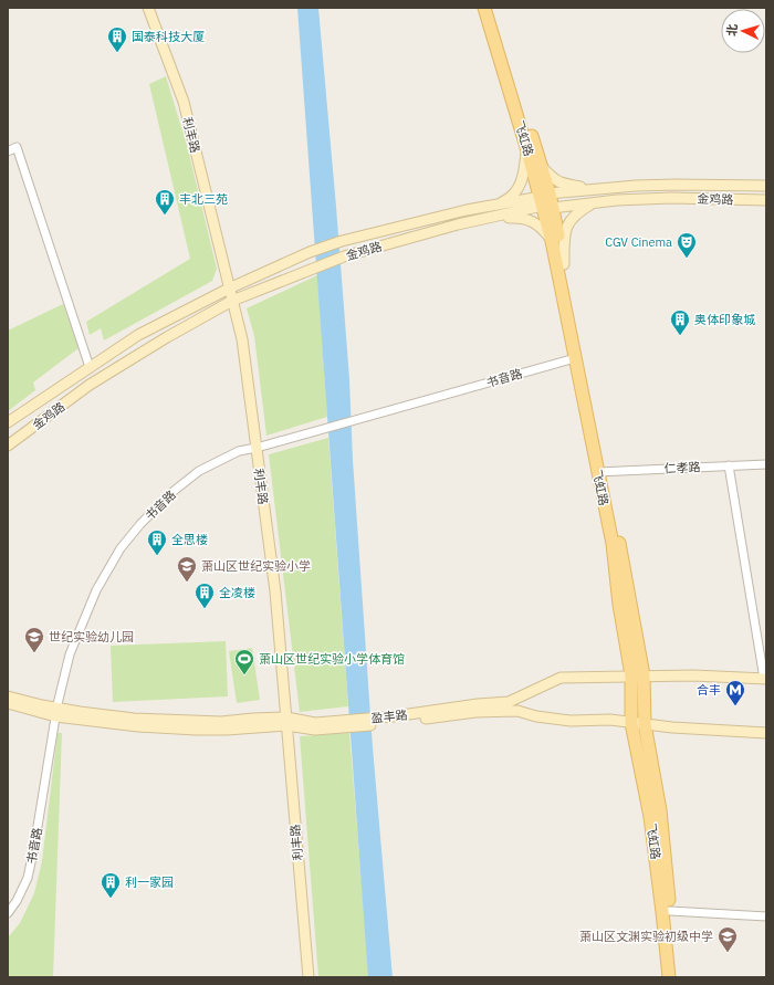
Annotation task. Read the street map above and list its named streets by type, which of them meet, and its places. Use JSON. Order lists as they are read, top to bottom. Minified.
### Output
{"streets":{"main road":["利丰路","飞虹路","金鸡路","盈丰路"],"street":["书音路","仁孝路"]},"crossings":[["利丰路","金鸡路"],["利丰路","书音路"],["利丰路","盈丰路"],["飞虹路","金鸡路"],["飞虹路","书音路"],["飞虹路","仁孝路"],["飞虹路","盈丰路"],["书音路","盈丰路"]],"places":{"building":["国泰科技大厦","丰北三苑","奥体印象城","全思楼","全凌楼","利一家园"],"theatre":["CGV Cinema"],"school or university":["萧山区世纪实验小学","世纪实验幼儿园","萧山区文渊实验初级中学"],"sports":["萧山区世纪实验小学体育馆"],"metro station":["合丰"]},"north":"left"}
